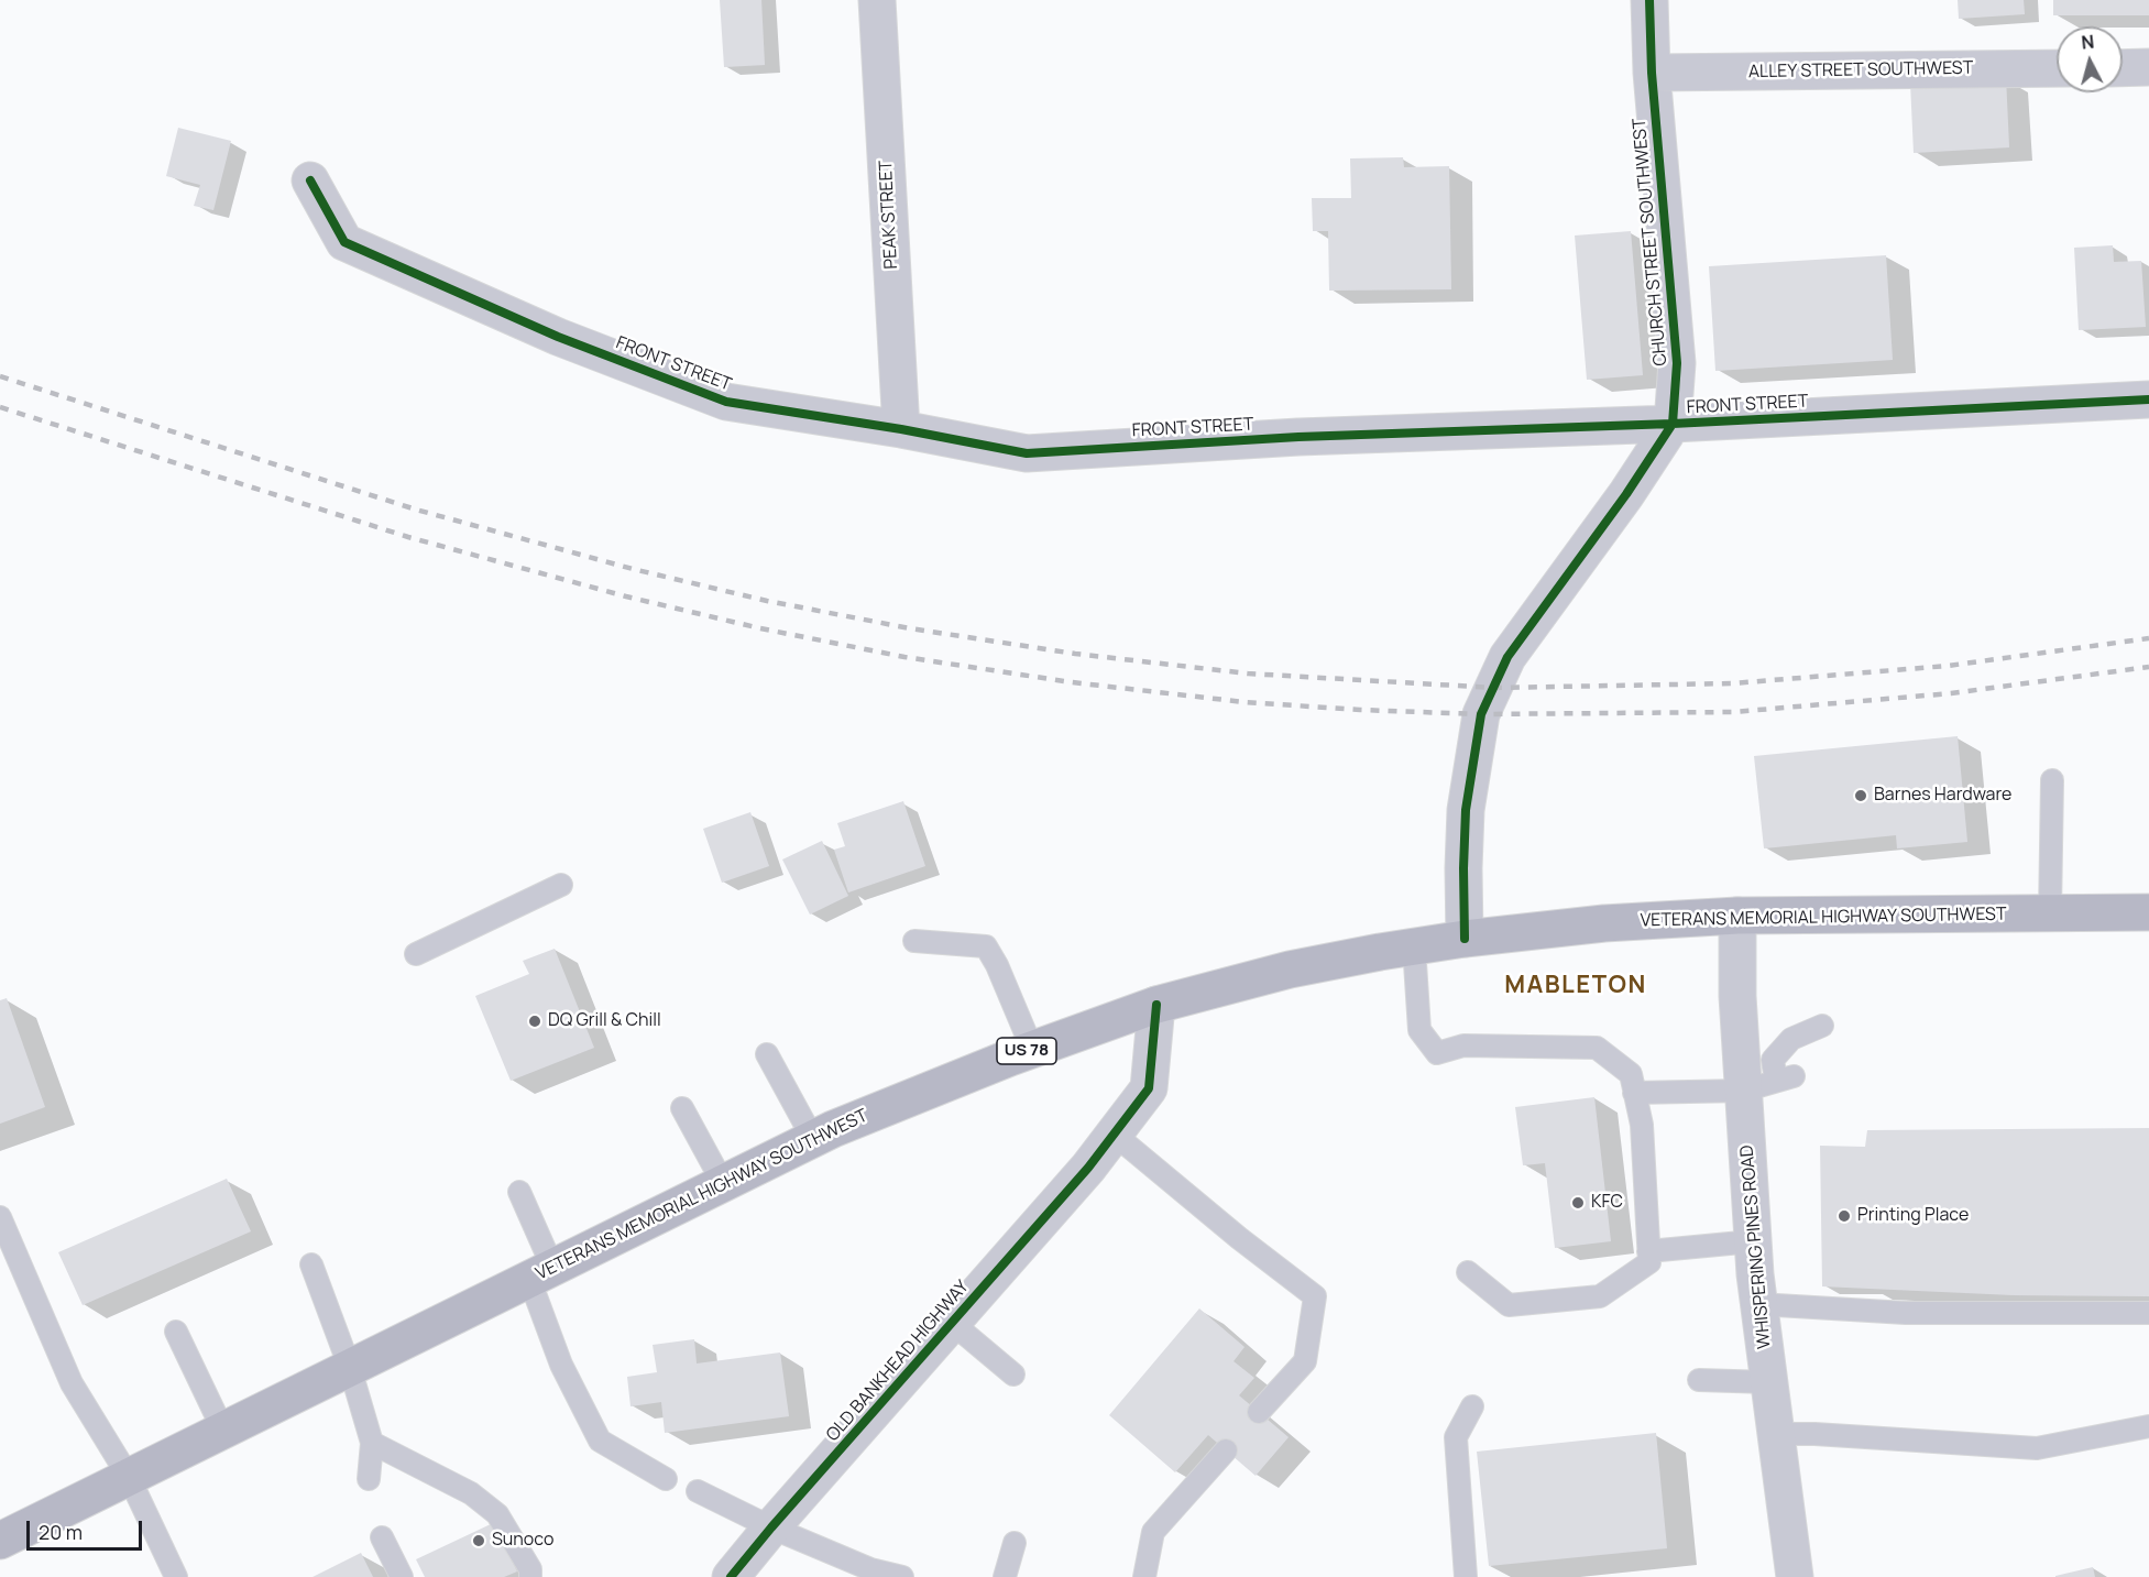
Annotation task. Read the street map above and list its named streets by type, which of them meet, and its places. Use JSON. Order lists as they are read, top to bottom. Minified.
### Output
{"streets":{"main road":["VETERANS MEMORIAL HIGHWAY SOUTHWEST","US 78"],"street":["ALLEY STREET SOUTHWEST","PEAK STREET","CHURCH STREET SOUTHWEST","FRONT STREET","WHISPERING PINES ROAD","OLD BANKHEAD HIGHWAY"]},"crossings":[["ALLEY STREET SOUTHWEST","CHURCH STREET SOUTHWEST"],["PEAK STREET","FRONT STREET"],["CHURCH STREET SOUTHWEST","FRONT STREET"],["CHURCH STREET SOUTHWEST","VETERANS MEMORIAL HIGHWAY SOUTHWEST"],["VETERANS MEMORIAL HIGHWAY SOUTHWEST","WHISPERING PINES ROAD"],["VETERANS MEMORIAL HIGHWAY SOUTHWEST","OLD BANKHEAD HIGHWAY"]],"districts":["MABLETON"],"places":["Barnes Hardware","DQ Grill & Chill","KFC","Printing Place","Sunoco"],"scale_bar":"20 m","north":"top"}
